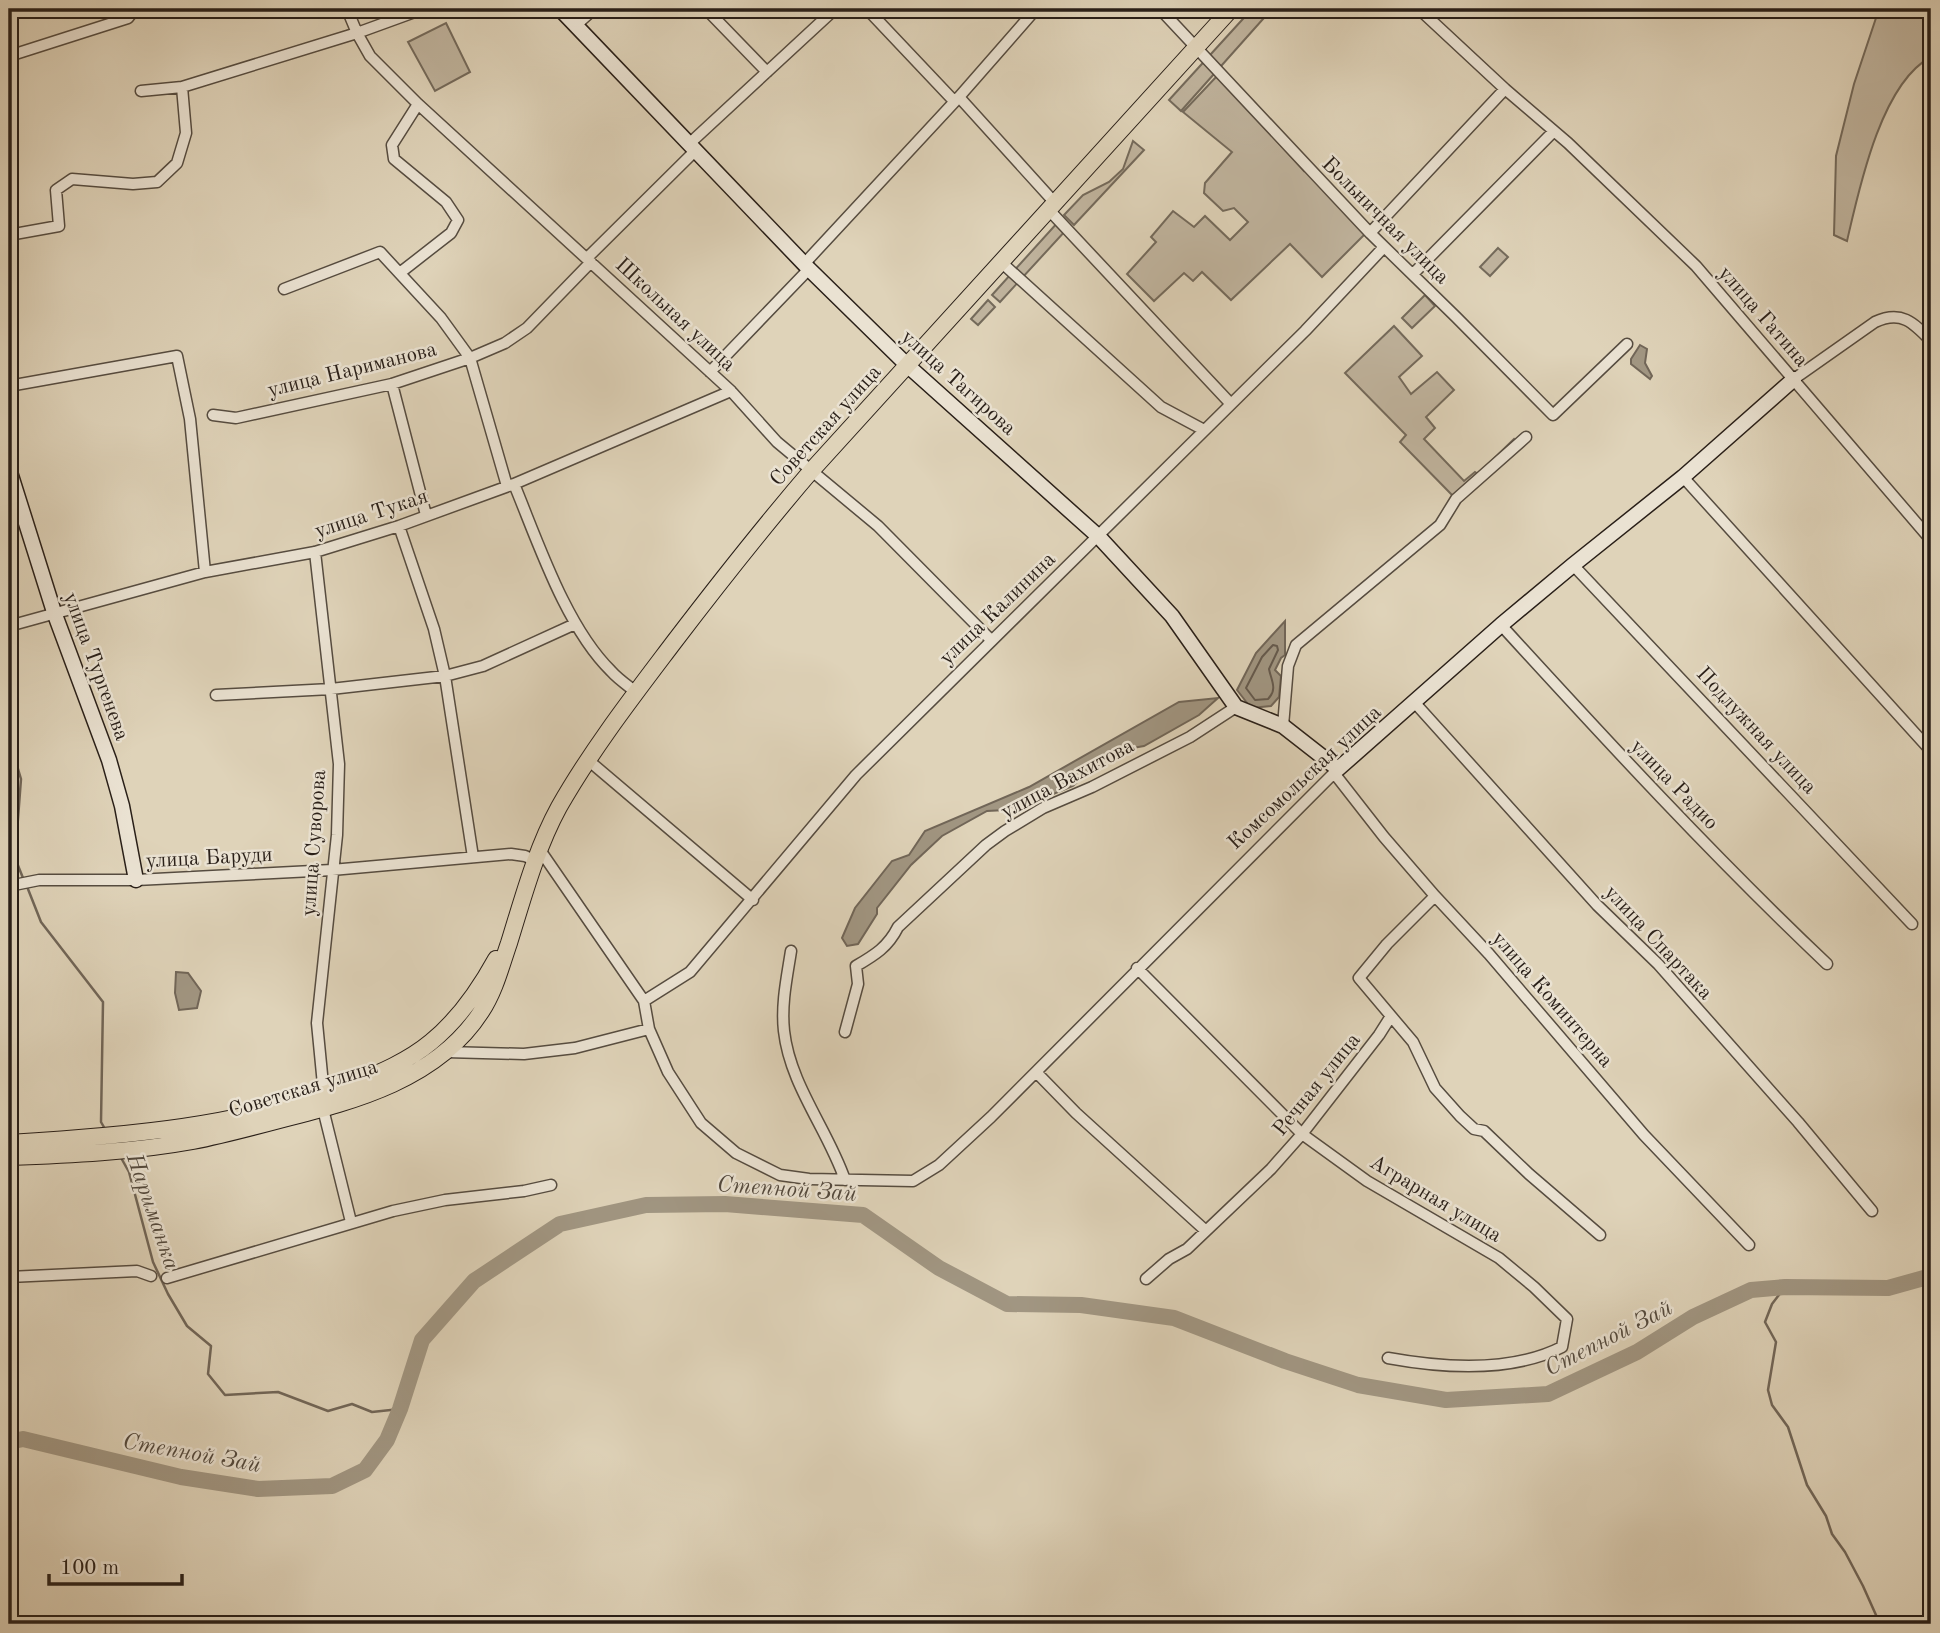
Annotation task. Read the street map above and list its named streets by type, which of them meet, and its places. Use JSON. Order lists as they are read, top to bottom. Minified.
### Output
{"streets":{"main road":["Советская улица"],"street":["Больничная улица","Школьная улица","улица Гатина","улица Нариманова","улица Тагирова","улица Тукая","улица Калинина","улица Тургенева","Подлужная улица","Комсомольская улица","улица Вахитова","улица Радио","улица Суворова","улица Баруди","улица Спартака","улица Коминтерна","Речная улица","Аграрная улица"]},"crossings":[["Больничная улица","Советская улица"],["Больничная улица","улица Калинина"],["Школьная улица","улица Нариманова"],["Школьная улица","Советская улица"],["Школьная улица","улица Тукая"],["Школьная улица","улица Калинина"],["улица Гатина","Комсомольская улица"],["улица Нариманова","улица Тагирова"],["улица Тагирова","Советская улица"],["улица Тагирова","улица Калинина"],["улица Тагирова","улица Вахитова"],["Советская улица","улица Суворова"],["Советская улица","улица Баруди"],["улица Тукая","улица Тургенева"],["улица Тукая","улица Суворова"],["улица Калинина","Комсомольская улица"],["улица Тургенева","улица Баруди"],["Подлужная улица","Комсомольская улица"],["Комсомольская улица","улица Радио"],["Комсомольская улица","улица Спартака"],["Комсомольская улица","улица Коминтерна"],["Комсомольская улица","Аграрная улица"],["улица Суворова","улица Баруди"],["Речная улица","Аграрная улица"]],"water":["Степной Зай","Нариманка"],"scale_bar":"100 m"}
